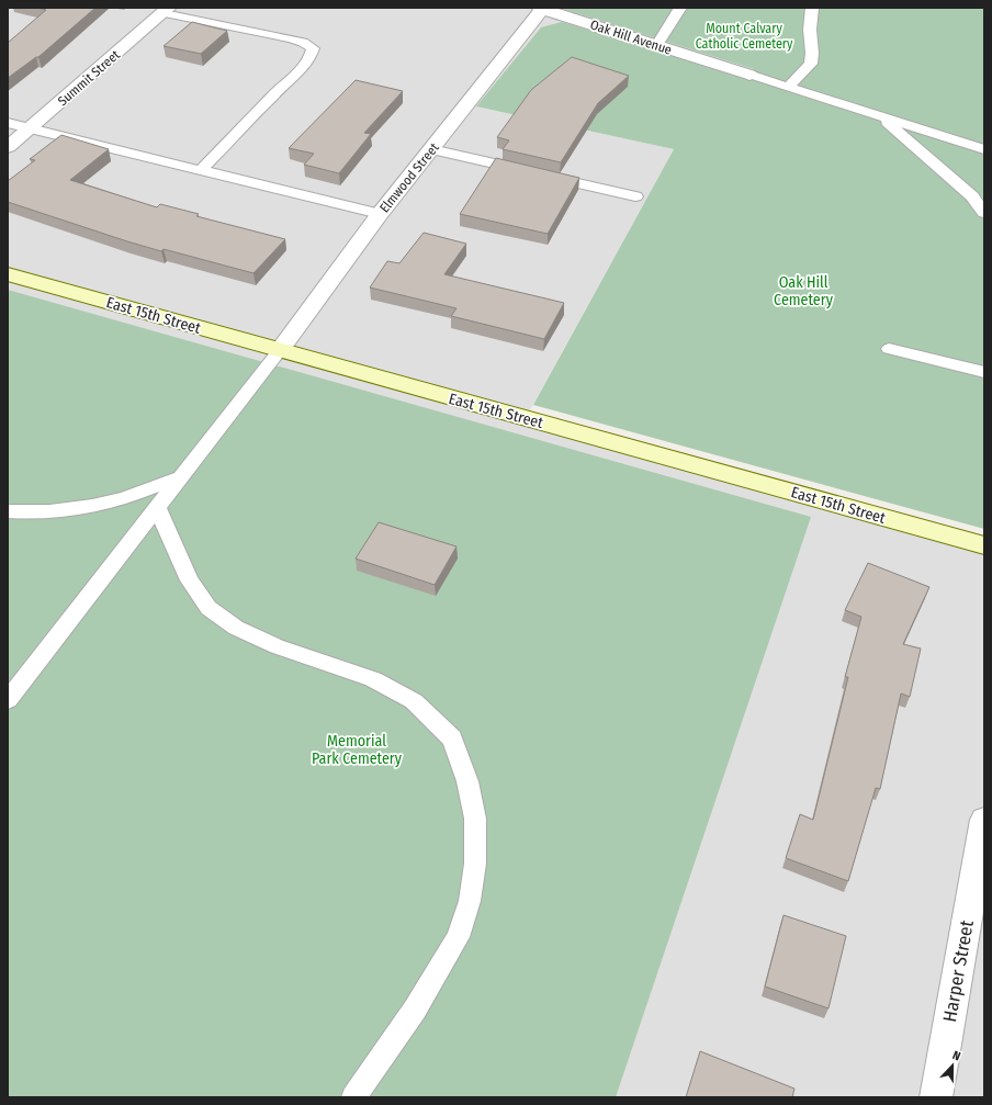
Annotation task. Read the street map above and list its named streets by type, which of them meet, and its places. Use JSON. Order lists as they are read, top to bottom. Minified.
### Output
{"streets":{"main road":["East 15th Street"],"street":["Oak Hill Avenue","Summit Street","Elmwood Street","Harper Street"]},"crossings":[["Oak Hill Avenue","Elmwood Street"],["Elmwood Street","East 15th Street"]],"parks":["Mount Calvary Catholic Cemetery","Oak Hill Cemetery","Memorial Park Cemetery"],"north":"top"}
